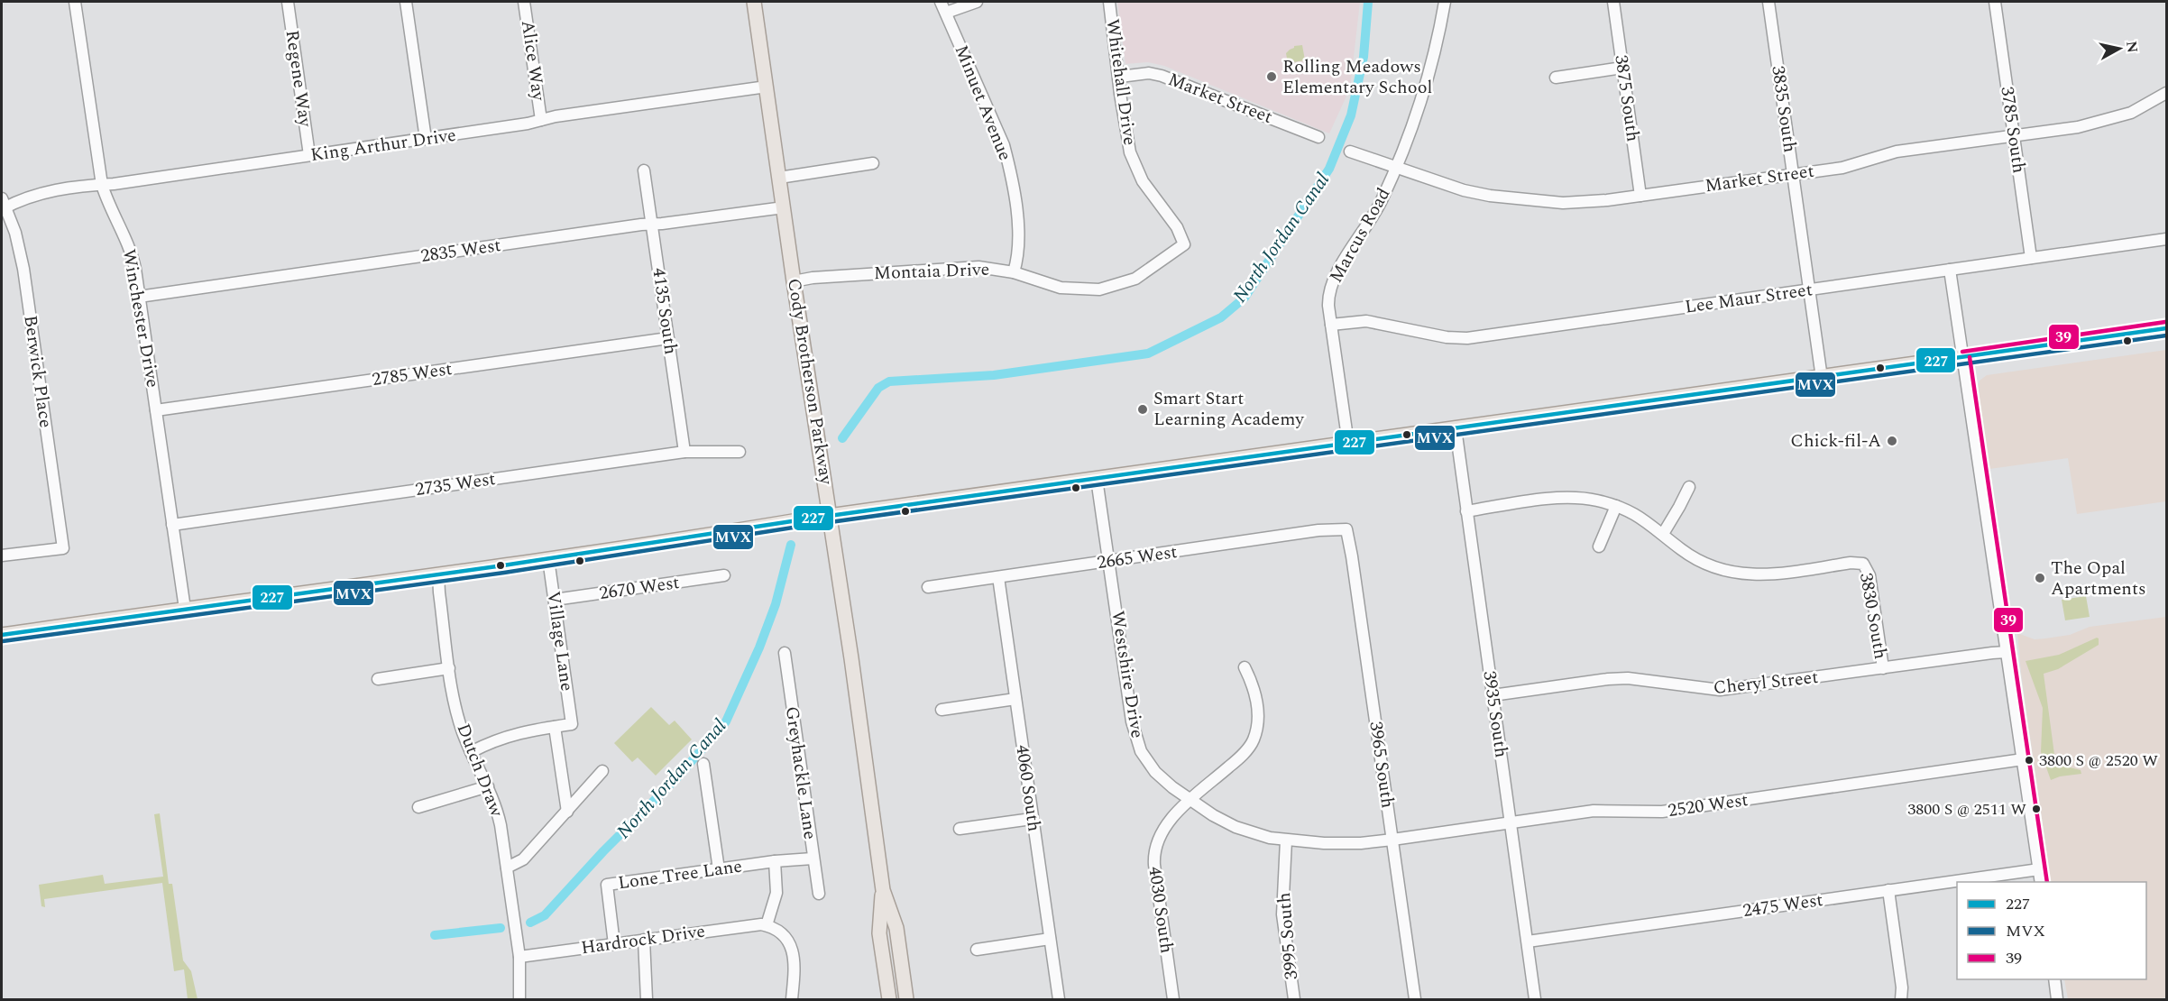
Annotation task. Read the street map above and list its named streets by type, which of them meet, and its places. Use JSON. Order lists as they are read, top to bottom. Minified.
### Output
{"streets":{"main road":["Cody Brotherson Parkway"],"street":["Alice Way","Regene Way","Whitehall Drive","Market Street","3875 South","Minuet Avenue","3835 South","3785 South","King Arthur Drive","Marcus Road","2835 West","Montaia Drive","Lee Maur Street","4135 South","Winchester Drive","Berwick Place","2785 West","2735 West","2665 West","2670 West","3830 South","Village Lane","Westshire Drive","Cheryl Street","3935 South","3965 South","Dutch Draw","Greyhackle Lane","4060 South","2520 West","Lone Tree Lane","2475 West","4030 South","3995 South","Hardrock Drive"]},"crossings":[["Alice Way","King Arthur Drive"],["Regene Way","King Arthur Drive"],["Whitehall Drive","Market Street"],["Whitehall Drive","Montaia Drive"],["Market Street","3875 South"],["Market Street","3835 South"],["Market Street","3785 South"],["Market Street","Marcus Road"],["Minuet Avenue","Montaia Drive"],["3835 South","Lee Maur Street"],["3785 South","Lee Maur Street"],["King Arthur Drive","Winchester Drive"],["King Arthur Drive","Berwick Place"],["King Arthur Drive","Cody Brotherson Parkway"],["Marcus Road","Lee Maur Street"],["2835 West","4135 South"],["2835 West","Winchester Drive"],["2835 West","Cody Brotherson Parkway"],["Montaia Drive","Cody Brotherson Parkway"],["4135 South","2785 West"],["4135 South","2735 West"],["Winchester Drive","2785 West"],["Winchester Drive","2735 West"],["2665 West","Westshire Drive"],["2665 West","3965 South"],["2665 West","4060 South"],["2670 West","Village Lane"],["3830 South","Cheryl Street"],["Westshire Drive","3965 South"],["Westshire Drive","2520 West"],["Westshire Drive","4030 South"],["Westshire Drive","3995 South"],["Cheryl Street","3935 South"],["3935 South","2520 West"],["3935 South","2475 West"],["3965 South","2520 West"],["Dutch Draw","Hardrock Drive"],["Greyhackle Lane","Lone Tree Lane"],["Lone Tree Lane","Hardrock Drive"]],"water":["North Jordan Canal"],"places":["Rolling Meadows Elementary School","Smart Start Learning Academy","Chick-fil-A","The Opal Apartments","3800 S @ 2520 W","3800 S @ 2511 W"],"lines":["transit line 39","transit line 227","transit line MVX"],"legend":["227","MVX","39"],"north":"right"}
